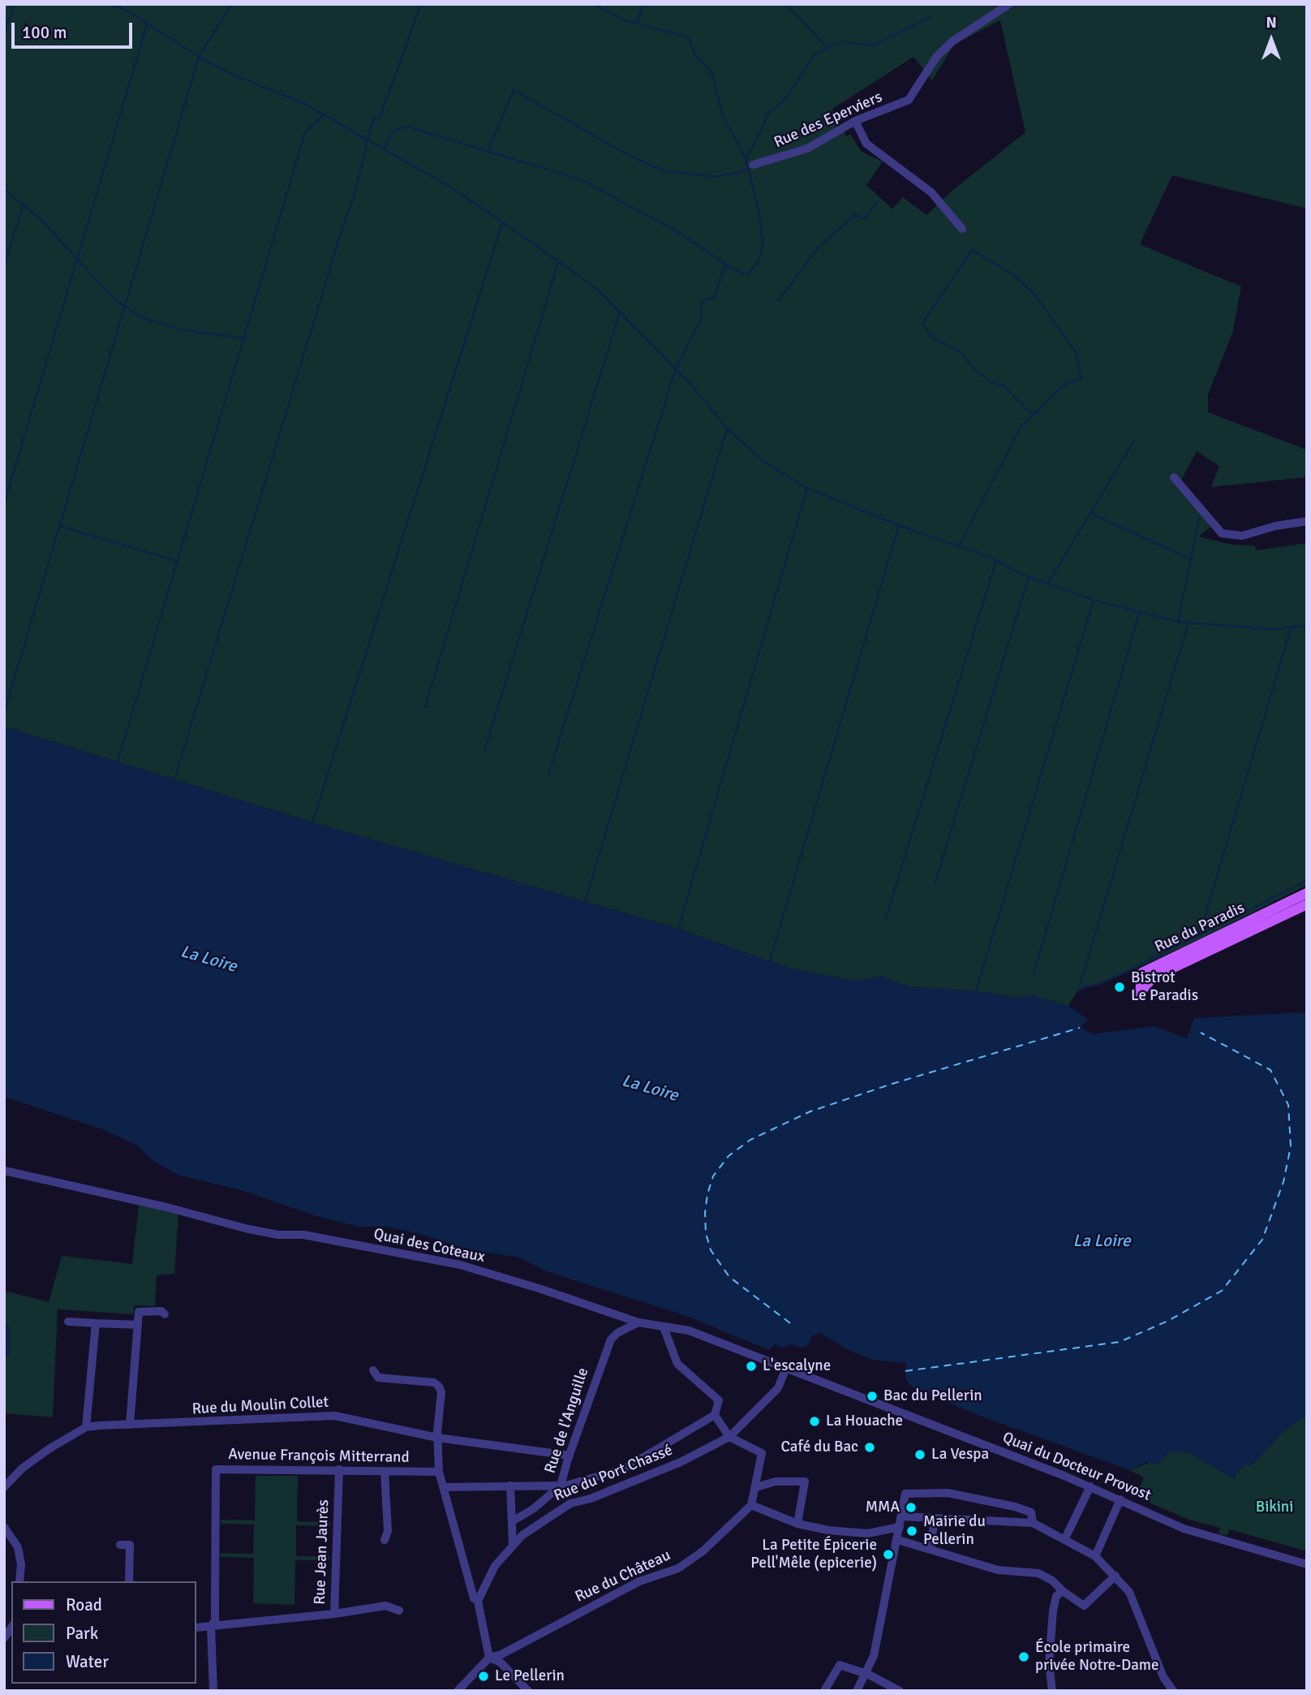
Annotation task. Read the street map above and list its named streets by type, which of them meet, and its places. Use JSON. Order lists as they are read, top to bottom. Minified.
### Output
{"streets":{"main road":["Rue du Paradis"],"street":["Rue des Eperviers","Quai des Coteaux","Rue du Moulin Collet","Rue de l'Anguille","Avenue François Mitterrand","Quai du Docteur Provost","Rue du Port Chassé","Rue Jean Jaurès","Rue du Château"]},"crossings":[["Quai des Coteaux","Rue de l'Anguille"],["Quai des Coteaux","Quai du Docteur Provost"],["Quai des Coteaux","Rue du Port Chassé"],["Rue du Moulin Collet","Rue de l'Anguille"],["Avenue François Mitterrand","Rue Jean Jaurès"]],"water":["La Loire"],"parks":["Bikini"],"places":["Bistrot Le Paradis","L'escalyne","Bac du Pellerin","La Houache","Café du Bac","La Vespa","MMA","Mairie du Pellerin","La Petite Épicerie Pell'Mêle (epicerie)","École primaire privée Notre-Dame","Le Pellerin"],"legend":["Road","Park","Water"],"scale_bar":"100 m","north":"top"}
